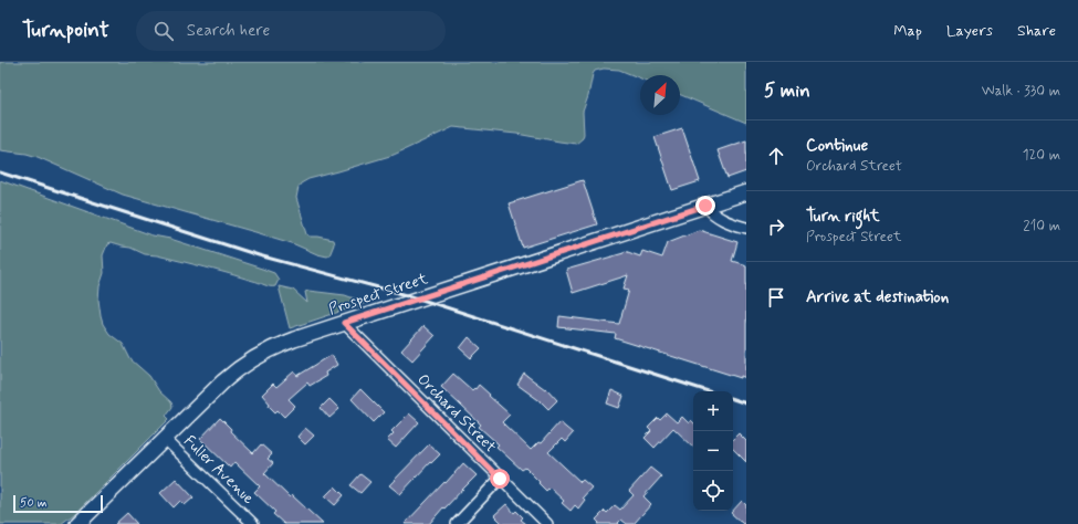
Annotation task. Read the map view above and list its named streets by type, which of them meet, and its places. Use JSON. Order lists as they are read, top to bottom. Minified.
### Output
{"streets":{"main road":["Prospect Street"],"street":["Orchard Street","Fuller Avenue"]},"crossings":[["Prospect Street","Orchard Street"],["Prospect Street","Fuller Avenue"]],"scale_bar":"50 m","north":"top right","page":{"header":"Turnpoint","search":"Search here","nav":["Map","Layers","Share"],"heading":["5 min","Walk · 330 m"],"list":[["Continue","Orchard Street","120 m"],["Turn right","Prospect Street","210 m"],"Arrive at destination"],"map_buttons":["+","−"],"scale":"50 m"}}
